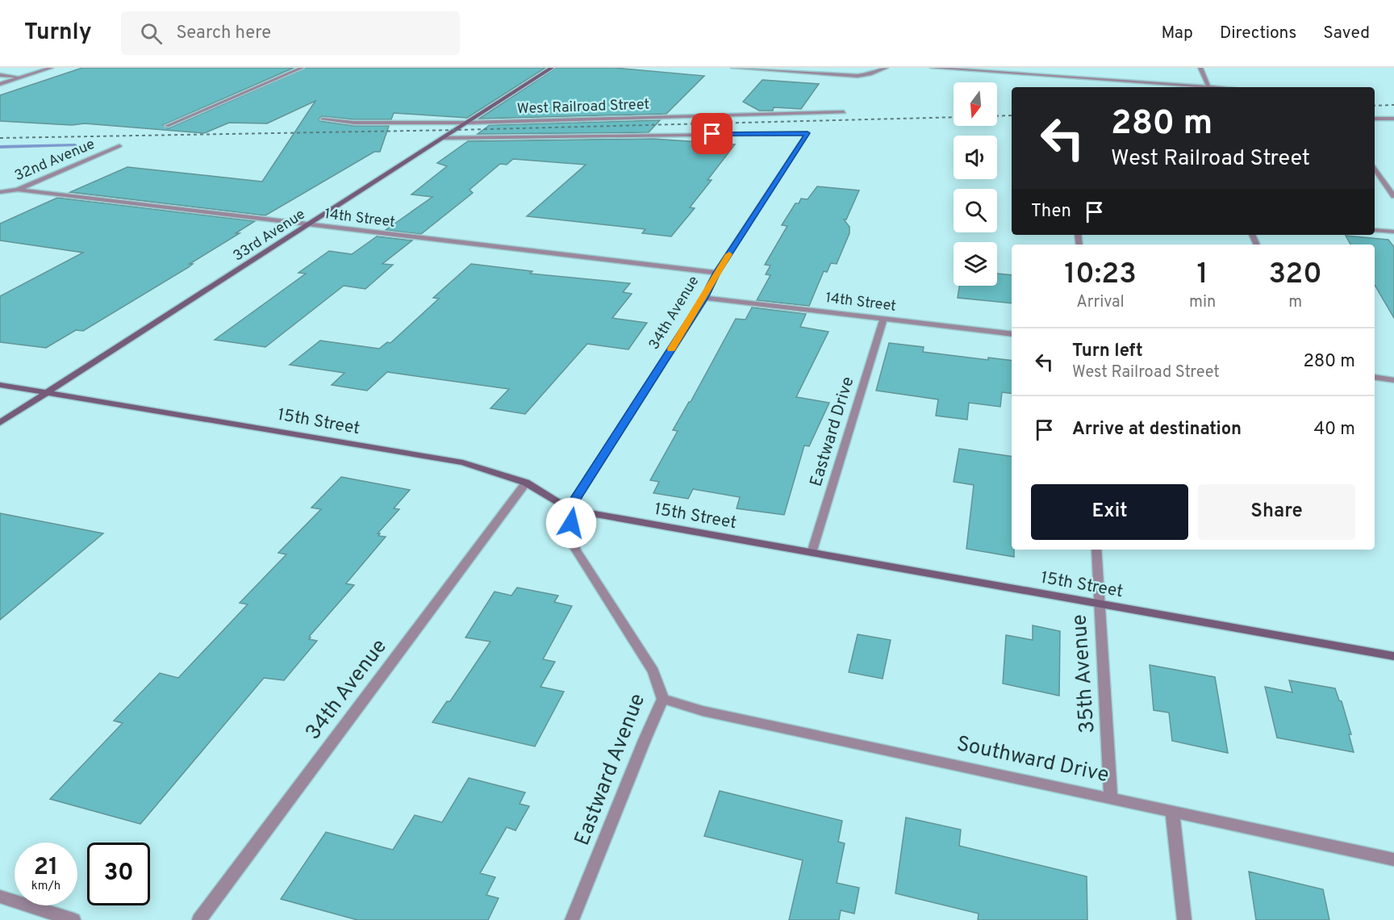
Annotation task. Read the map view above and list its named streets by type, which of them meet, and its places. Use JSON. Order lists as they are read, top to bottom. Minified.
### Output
{"streets":{"street":["West Railroad Street","32nd Avenue","14th Street","33rd Avenue","34th Avenue","15th Street","Eastward Drive","35th Avenue","Southward Drive","Eastward Avenue"]},"crossings":[["West Railroad Street","33rd Avenue"],["West Railroad Street","34th Avenue"],["32nd Avenue","14th Street"],["14th Street","33rd Avenue"],["14th Street","34th Avenue"],["14th Street","Eastward Drive"],["33rd Avenue","15th Street"],["34th Avenue","15th Street"],["34th Avenue","Eastward Avenue"],["15th Street","Eastward Drive"],["15th Street","35th Avenue"],["15th Street","Eastward Avenue"],["35th Avenue","Southward Drive"],["Southward Drive","Eastward Avenue"]],"north":"bottom","page":{"header":"Turnly","search":"Search here","nav":["Map","Directions","Saved"],"turn":["280 m","West Railroad Street"],"then":"Then","eta":["10:23","Arrival","1","min","320","m"],"list":[{"name":"Turn left","note":"West Railroad Street","value":"280 m"},{"name":"Arrive at destination","value":"40 m"}],"buttons":["Exit","Share"],"speed":"21 km/h","limit":"30"}}
